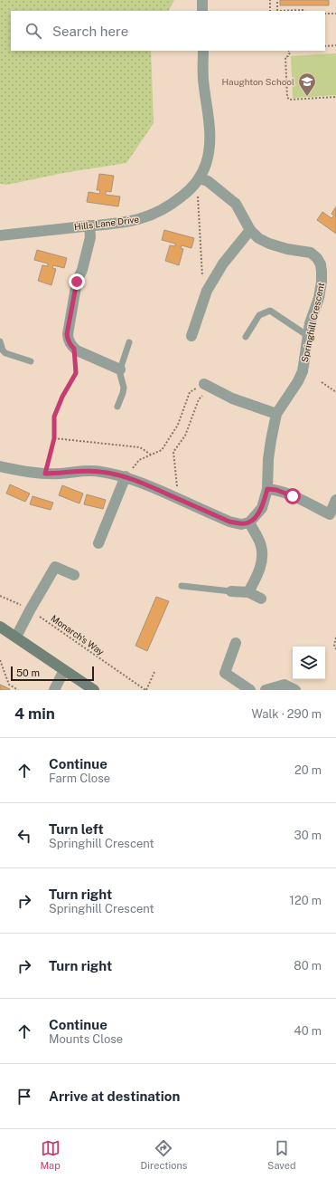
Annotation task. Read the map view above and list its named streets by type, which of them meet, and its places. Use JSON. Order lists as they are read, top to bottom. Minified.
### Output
{"streets":{"street":["Hills Lane Drive","Springhill Crescent"],"path":["Monarch's Way"]},"crossings":[["Hills Lane Drive","Springhill Crescent"]],"places":{"school or university":["Haughton School"]},"scale_bar":"50 m","page":{"search":"Search here","scale":"50 m","heading":["4 min","Walk · 290 m"],"list":[["Continue","Farm Close","20 m"],["Turn left","Springhill Crescent","30 m"],["Turn right","Springhill Crescent","120 m"],["Turn right","80 m"],["Continue","Mounts Close","40 m"],"Arrive at destination"],"nav":["Map","Directions","Saved"]}}
